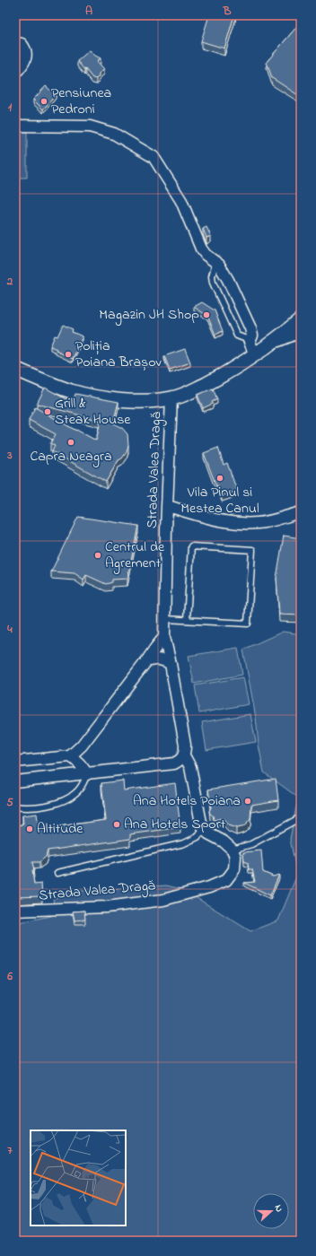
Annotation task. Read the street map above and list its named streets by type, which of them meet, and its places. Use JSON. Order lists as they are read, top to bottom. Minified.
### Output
{"streets":{"street":["Strada Valea Dragă"]},"places":["Pensiunea Pedroni","Magazin JH Shop","Poliția Poiana Brașov","Grill & Steak House","Capra Neagra","Vila Pinul si Mestea Canul","Centrul de Agrement","Ana Hotels Poiana","Ana Hotels Sport","Altitude"],"north":"right","grid":{"columns":["A","B"],"rows":["1","2","3","4","5","6","7"]}}
